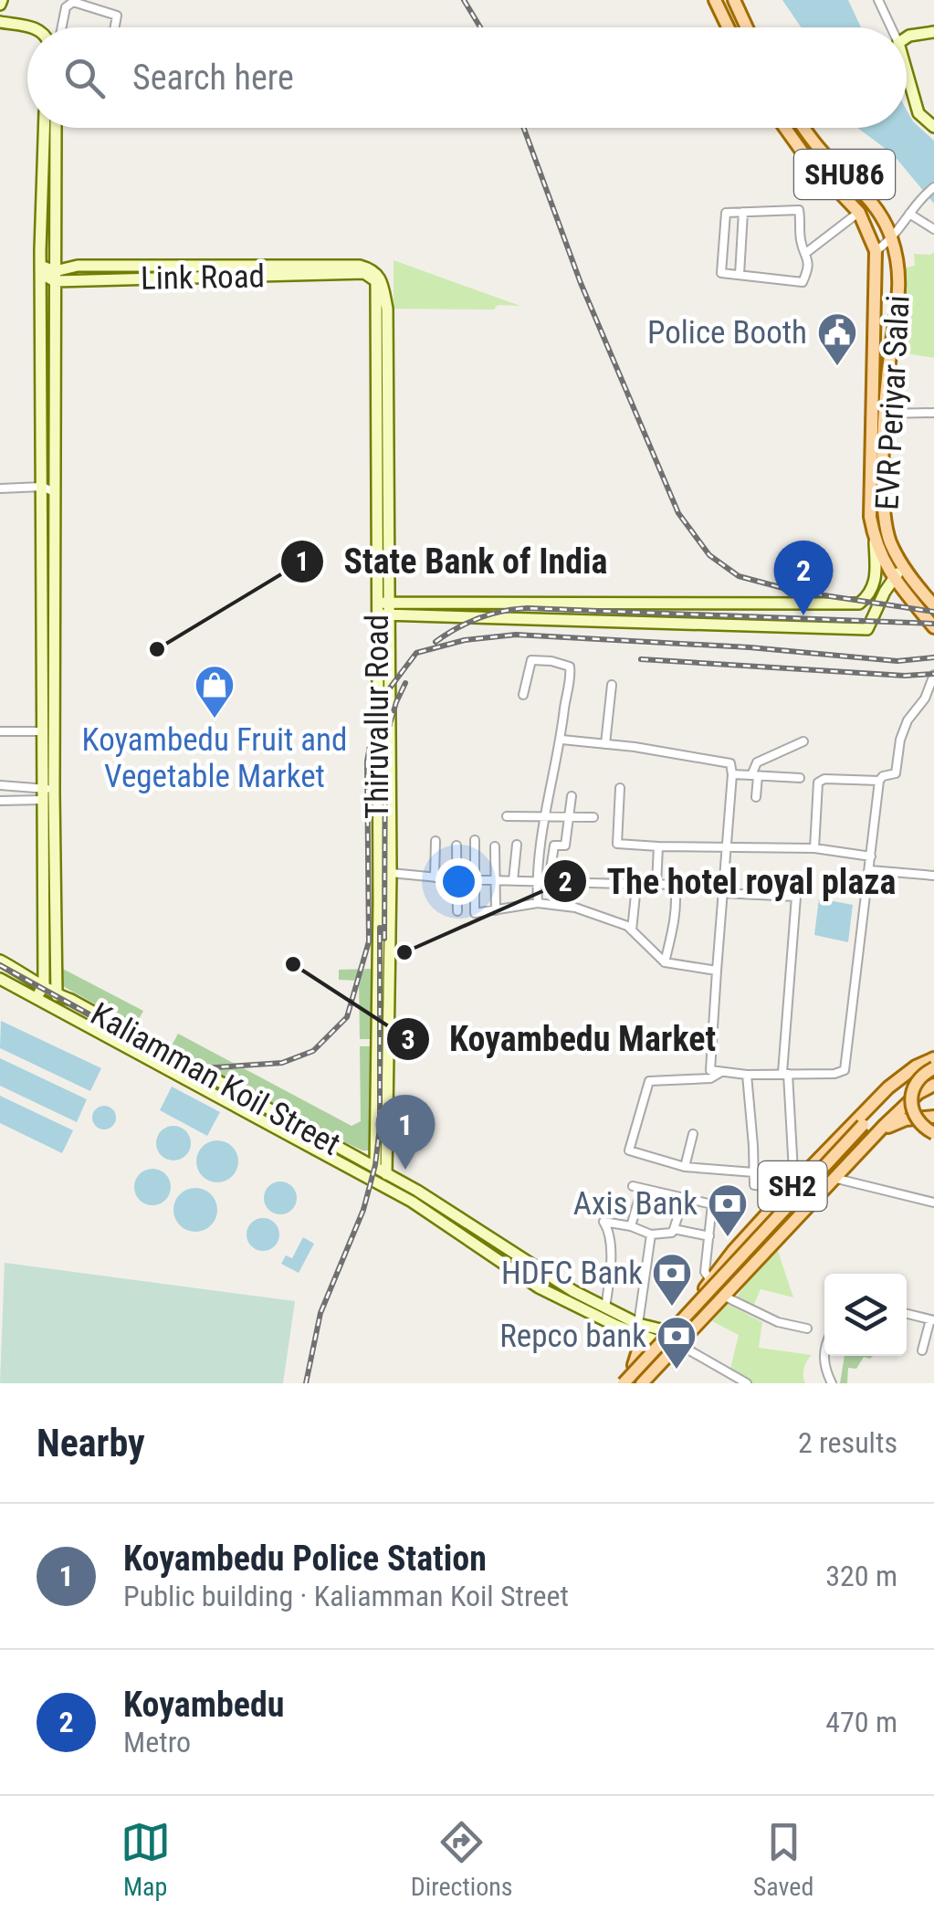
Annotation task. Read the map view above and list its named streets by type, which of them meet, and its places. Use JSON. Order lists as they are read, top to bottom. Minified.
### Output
{"streets":{"main road":["SHU86","EVR Periyar Salai","SH2"],"street":["Link Road","Thiruvallur Road","Kaliamman Koil Street"]},"crossings":[["Link Road","Thiruvallur Road"],["Thiruvallur Road","Kaliamman Koil Street"],["Kaliamman Koil Street","SH2"]],"places":{"public building":["Police Booth"],"other":["State Bank of India","The hotel royal plaza","Koyambedu Market"],"shop":["Koyambedu Fruit and Vegetable Market"],"bank":["Axis Bank","HDFC Bank","Repco bank"]},"page":{"search":"Search here","pins":["2","1"],"heading":["Nearby","2 results"],"list":[{"mark":"1","name":"Koyambedu Police Station","note":"Public building · Kaliamman Koil Street","value":"320 m"},{"mark":"2","name":"Koyambedu","note":"Metro","value":"470 m"}],"nav":["Map","Directions","Saved"]}}
